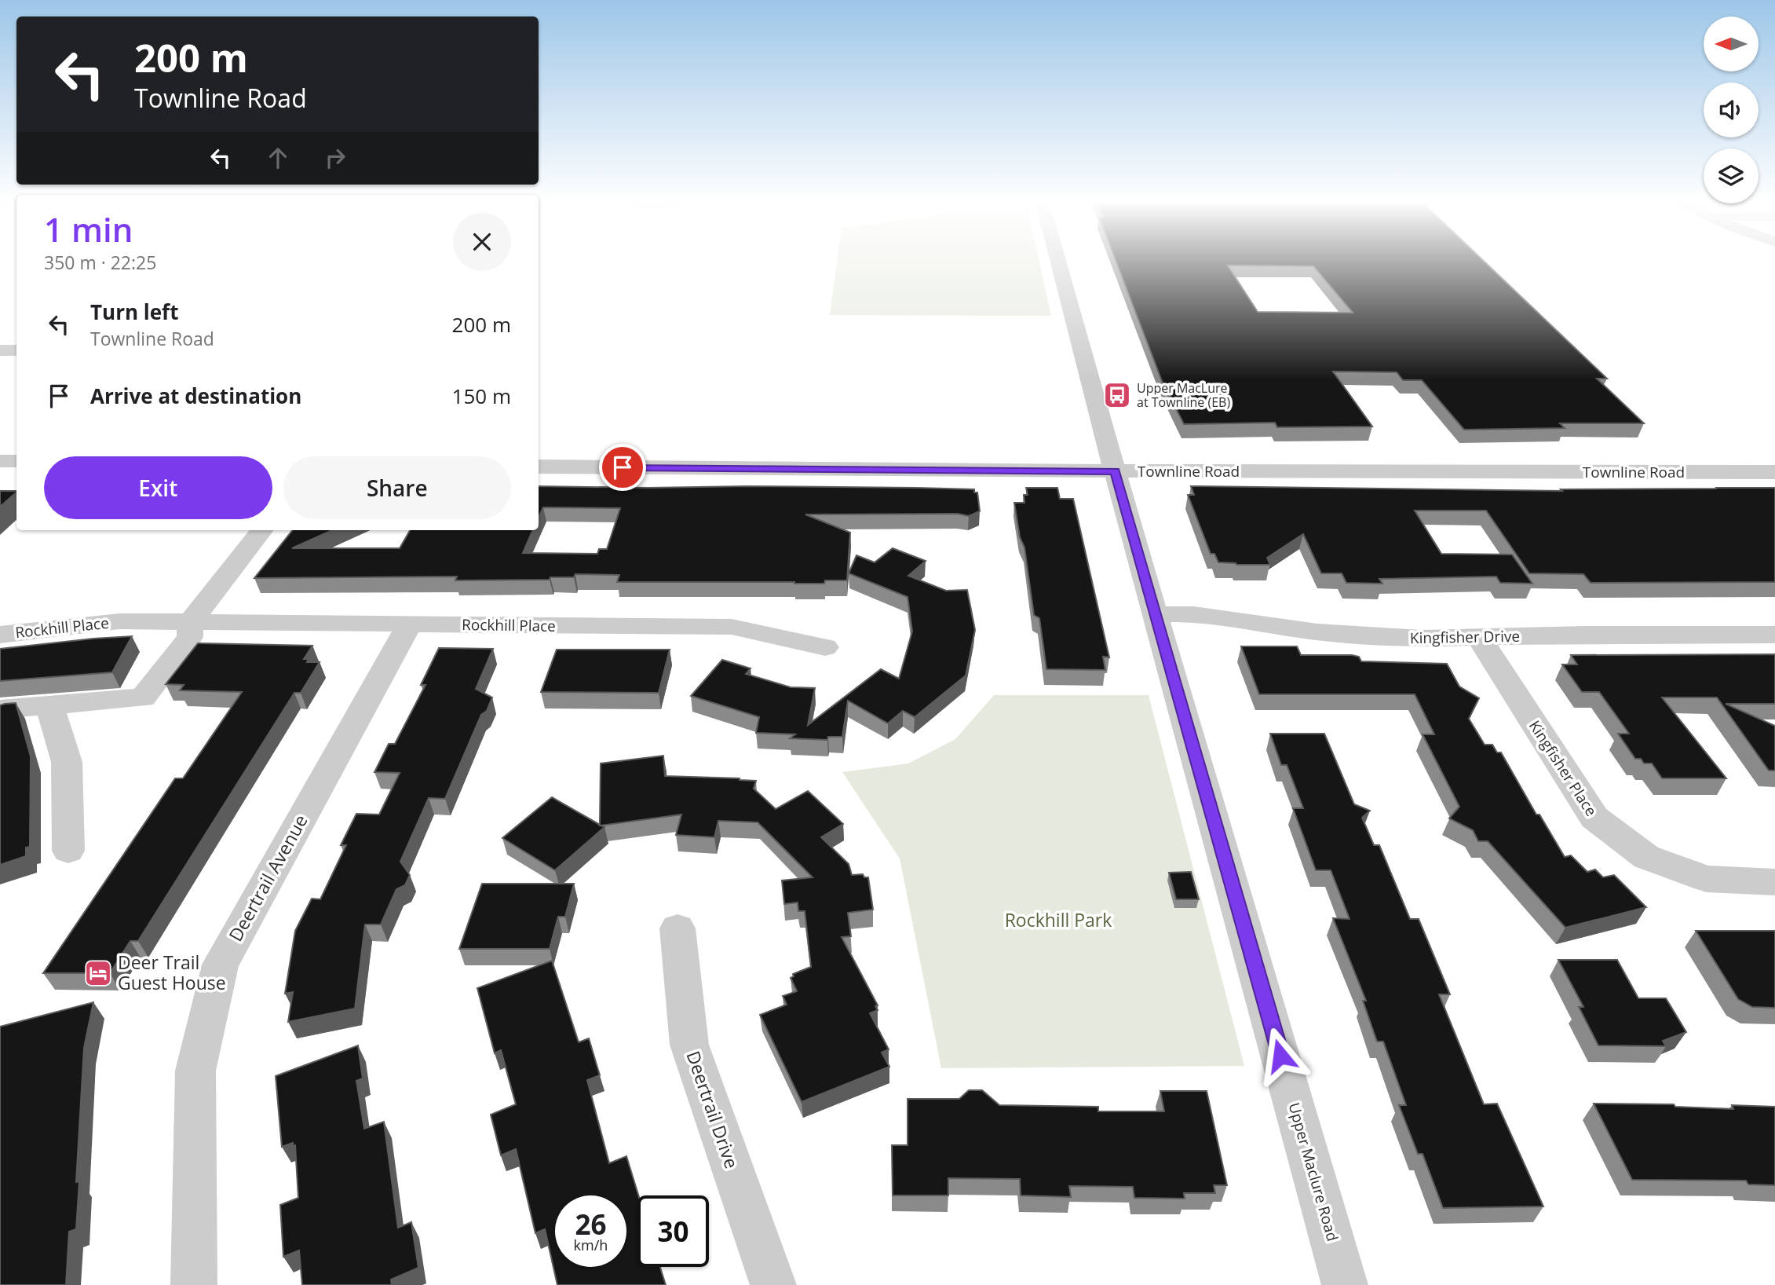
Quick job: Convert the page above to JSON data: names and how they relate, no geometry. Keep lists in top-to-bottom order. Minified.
{"streets":{"street":["Townline Road","Rockhill Place","Kingfisher Drive","Kingfisher Place","Deertrail Avenue","Deertrail Drive","Upper Maclure Road"]},"crossings":[["Townline Road","Upper Maclure Road"],["Rockhill Place","Deertrail Avenue"],["Kingfisher Drive","Kingfisher Place"],["Kingfisher Drive","Upper Maclure Road"]],"parks":["Rockhill Park"],"places":{"bus stop":["Upper MacLure at Townline (EB)"],"hotel":["Deer Trail Guest House"]},"north":"left","page":{"turn":["200 m","Townline Road"],"heading":["1 min","350 m · 22:25"],"list":[{"name":"Turn left","note":"Townline Road","value":"200 m"},{"name":"Arrive at destination","value":"150 m"}],"buttons":["Exit","Share"],"speed":"26 km/h","limit":"30"}}
